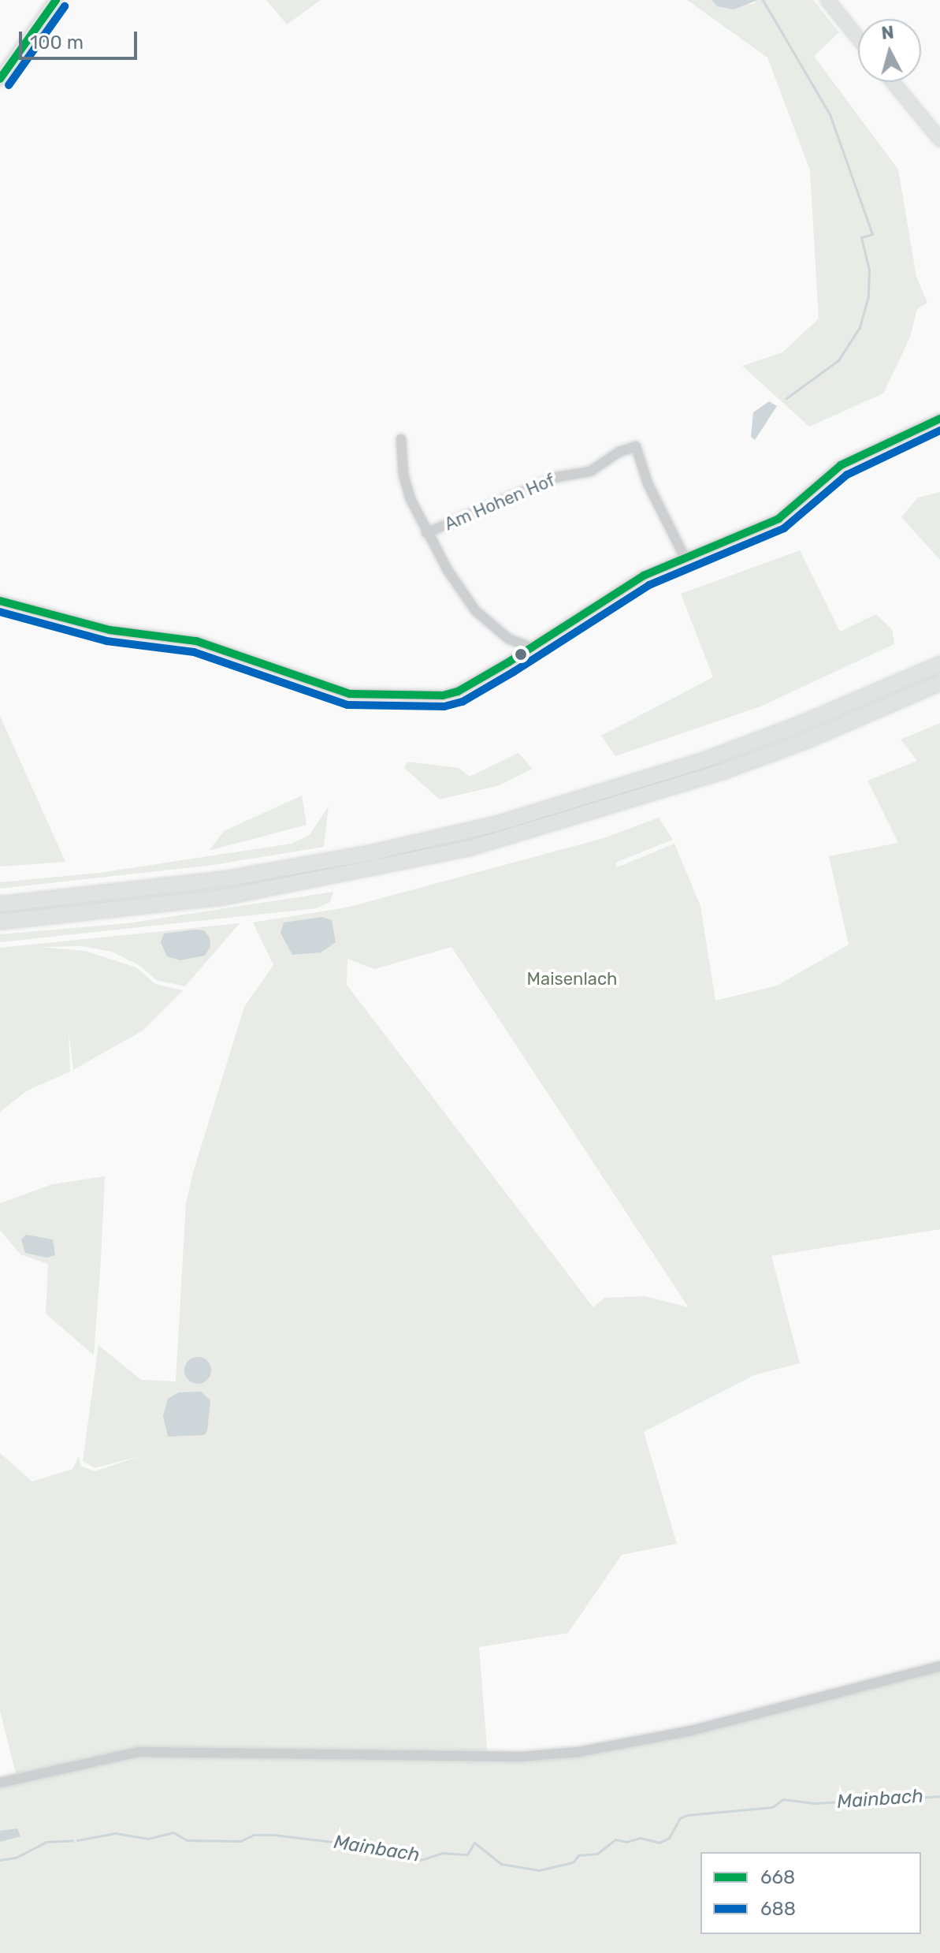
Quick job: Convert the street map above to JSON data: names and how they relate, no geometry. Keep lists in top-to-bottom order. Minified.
{"streets":{"street":["Am Hohen Hof"]},"water":["Mainbach"],"parks":["Maisenlach"],"lines":["transit line 668","transit line 688"],"legend":["668","688"],"scale_bar":"100 m","north":"top"}
